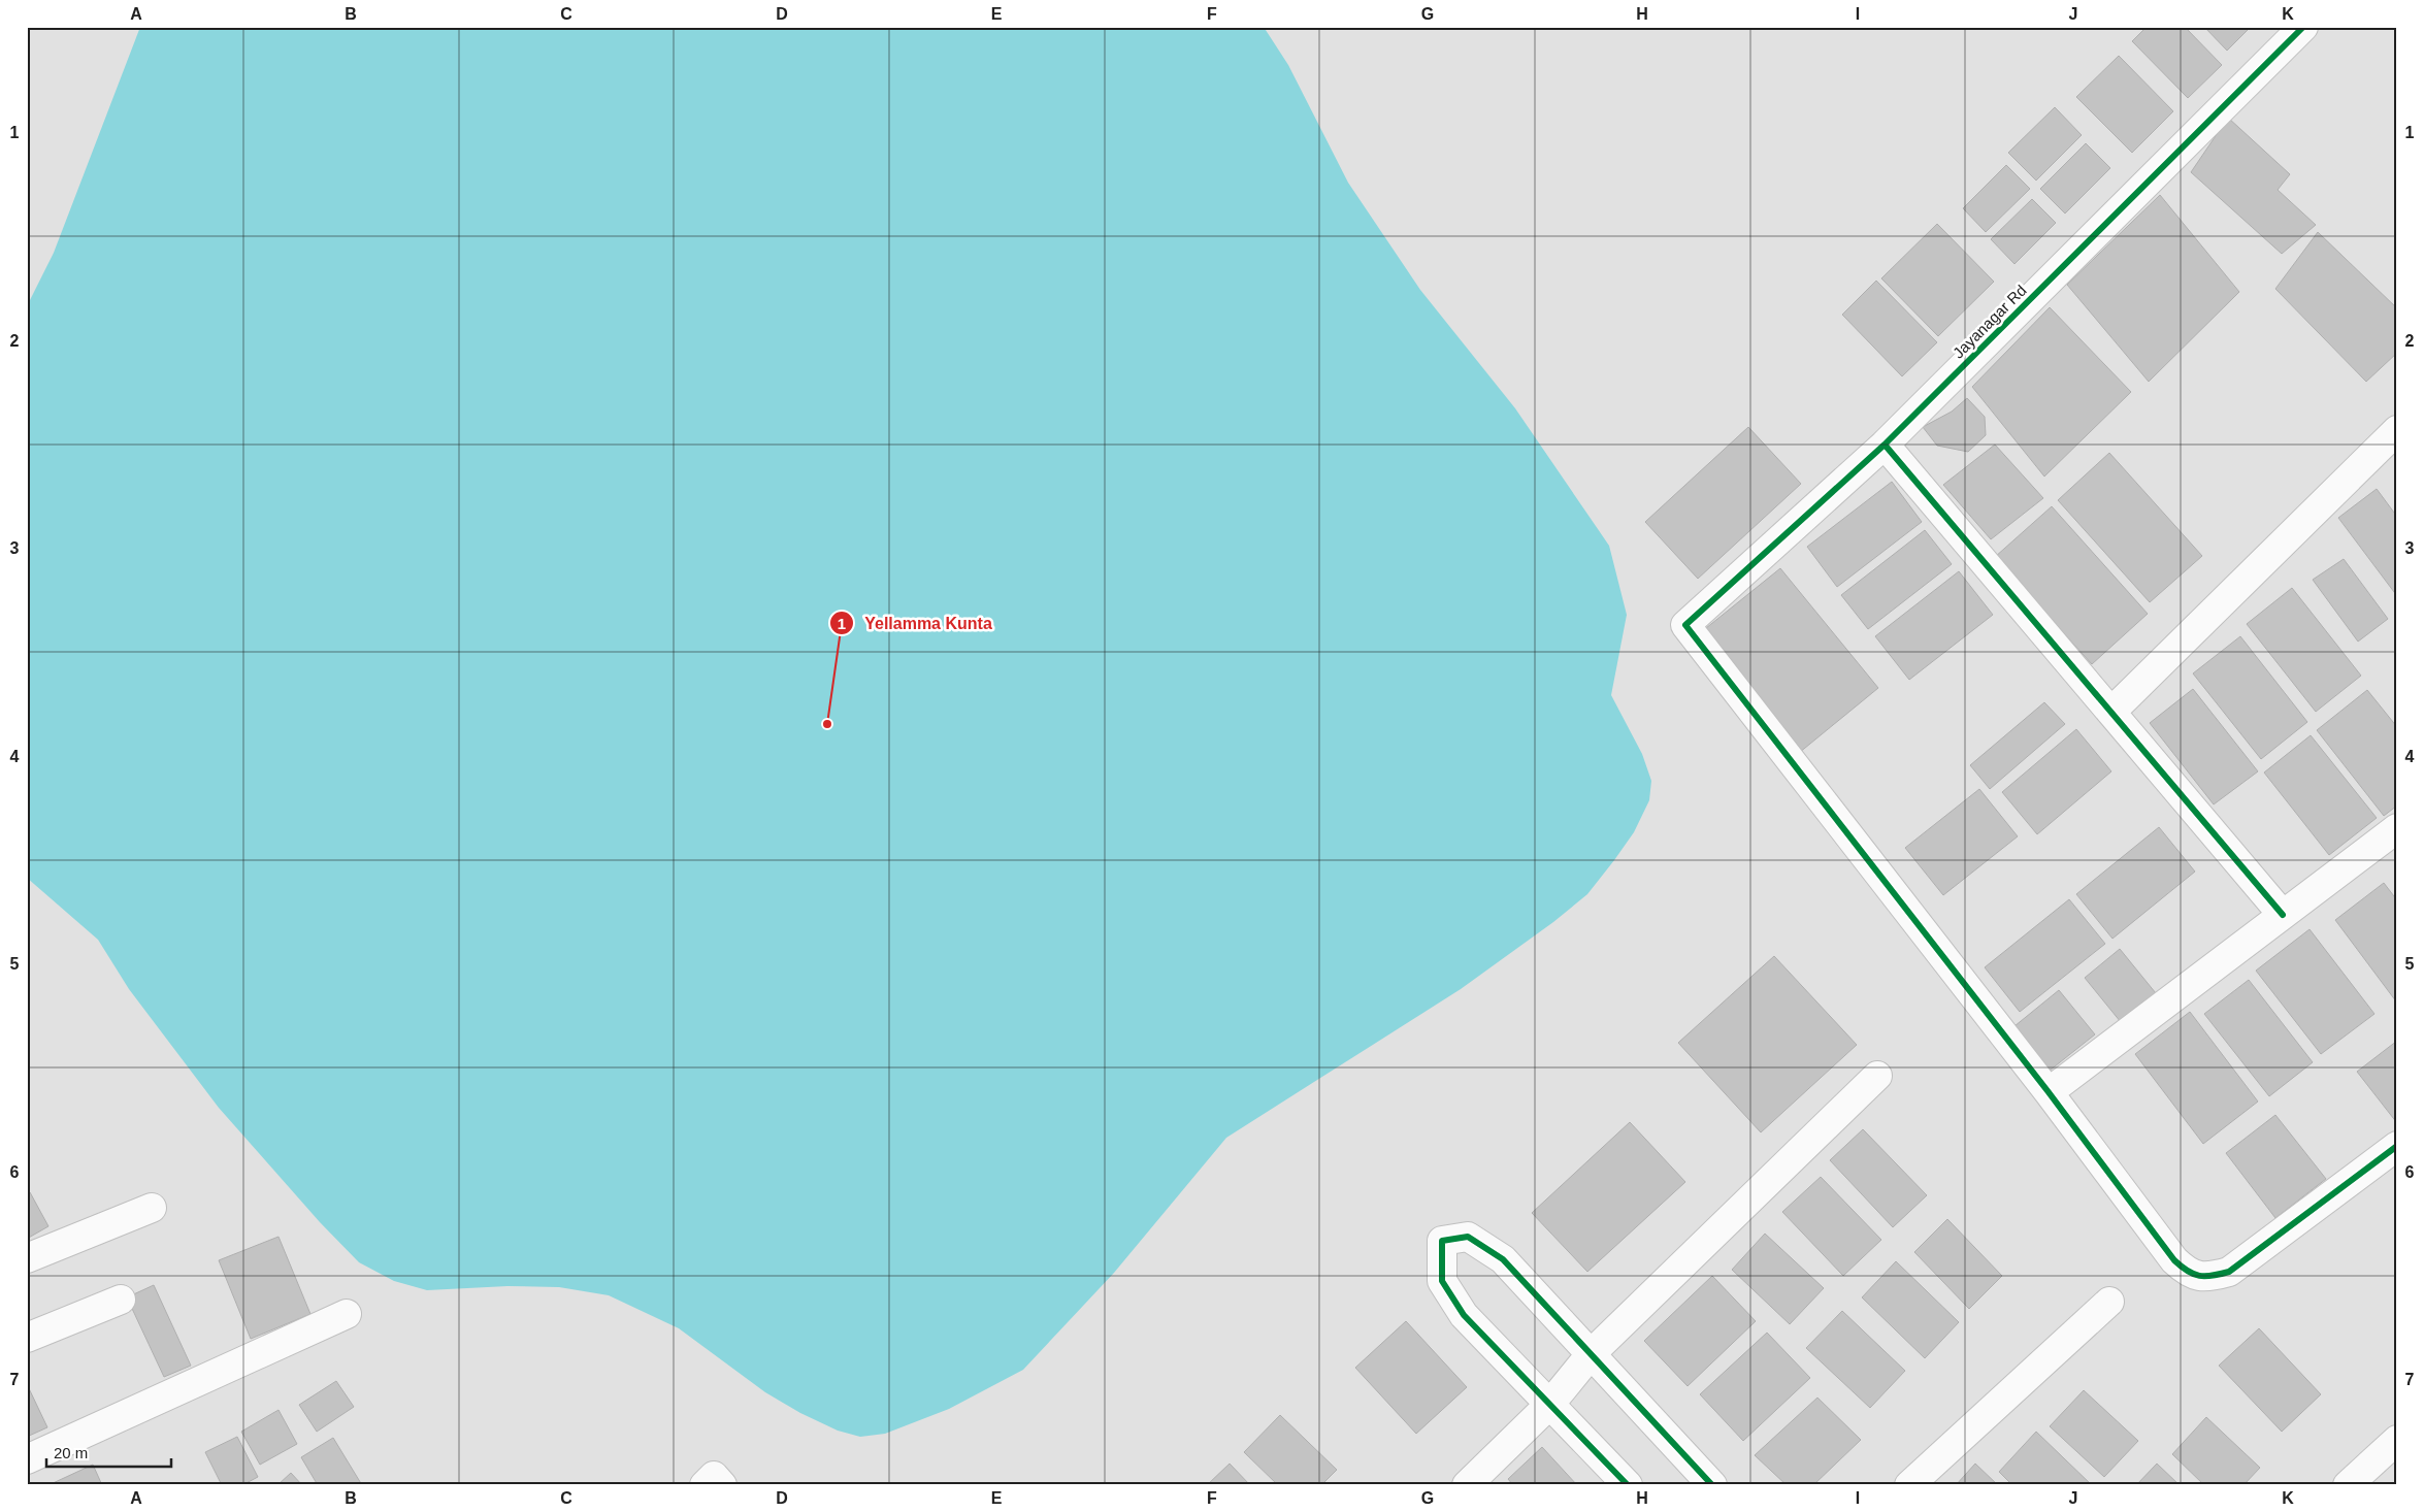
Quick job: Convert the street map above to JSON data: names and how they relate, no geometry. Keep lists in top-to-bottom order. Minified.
{"streets":{"street":["Jayanagar Rd"]},"places":["Yellamma Kunta"],"scale_bar":"20 m","grid":{"columns":["A","B","C","D","E","F","G","H","I","J","K"],"rows":["1","2","3","4","5","6","7"]}}
